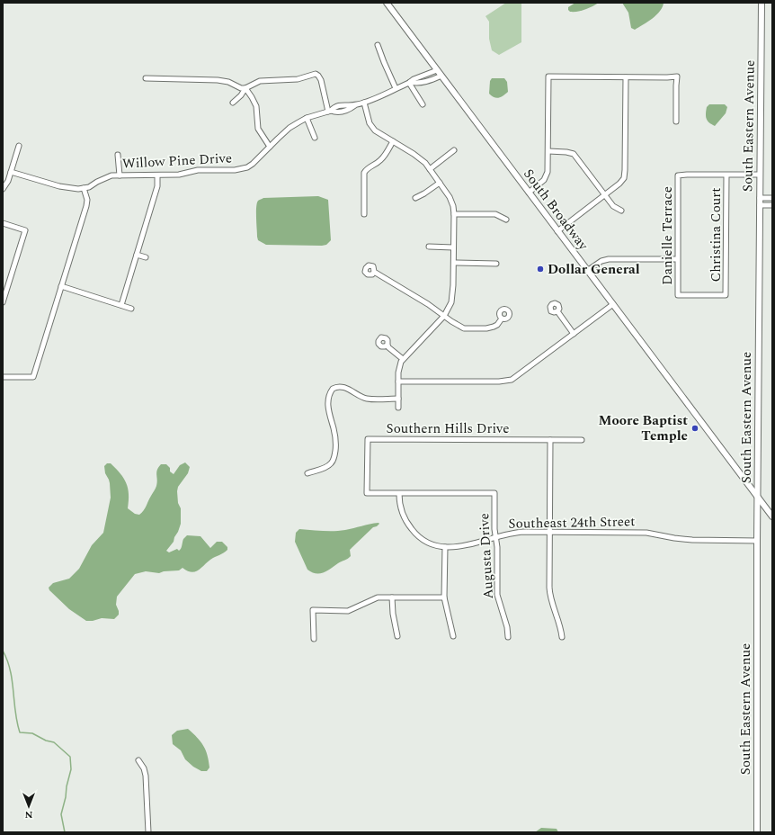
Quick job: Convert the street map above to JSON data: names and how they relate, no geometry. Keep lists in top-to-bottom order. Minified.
{"streets":{"street":["South Eastern Avenue","Willow Pine Drive","South Broadway","Christina Court","Danielle Terrace","Southern Hills Drive","Southeast 24th Street","Augusta Drive"]},"crossings":[["South Eastern Avenue","South Broadway"],["South Eastern Avenue","Southeast 24th Street"],["Willow Pine Drive","South Broadway"],["Christina Court","Danielle Terrace"],["Southern Hills Drive","Southeast 24th Street"],["Southern Hills Drive","Augusta Drive"],["Southeast 24th Street","Augusta Drive"]],"places":["Dollar General","Moore Baptist Temple"],"north":"bottom"}
